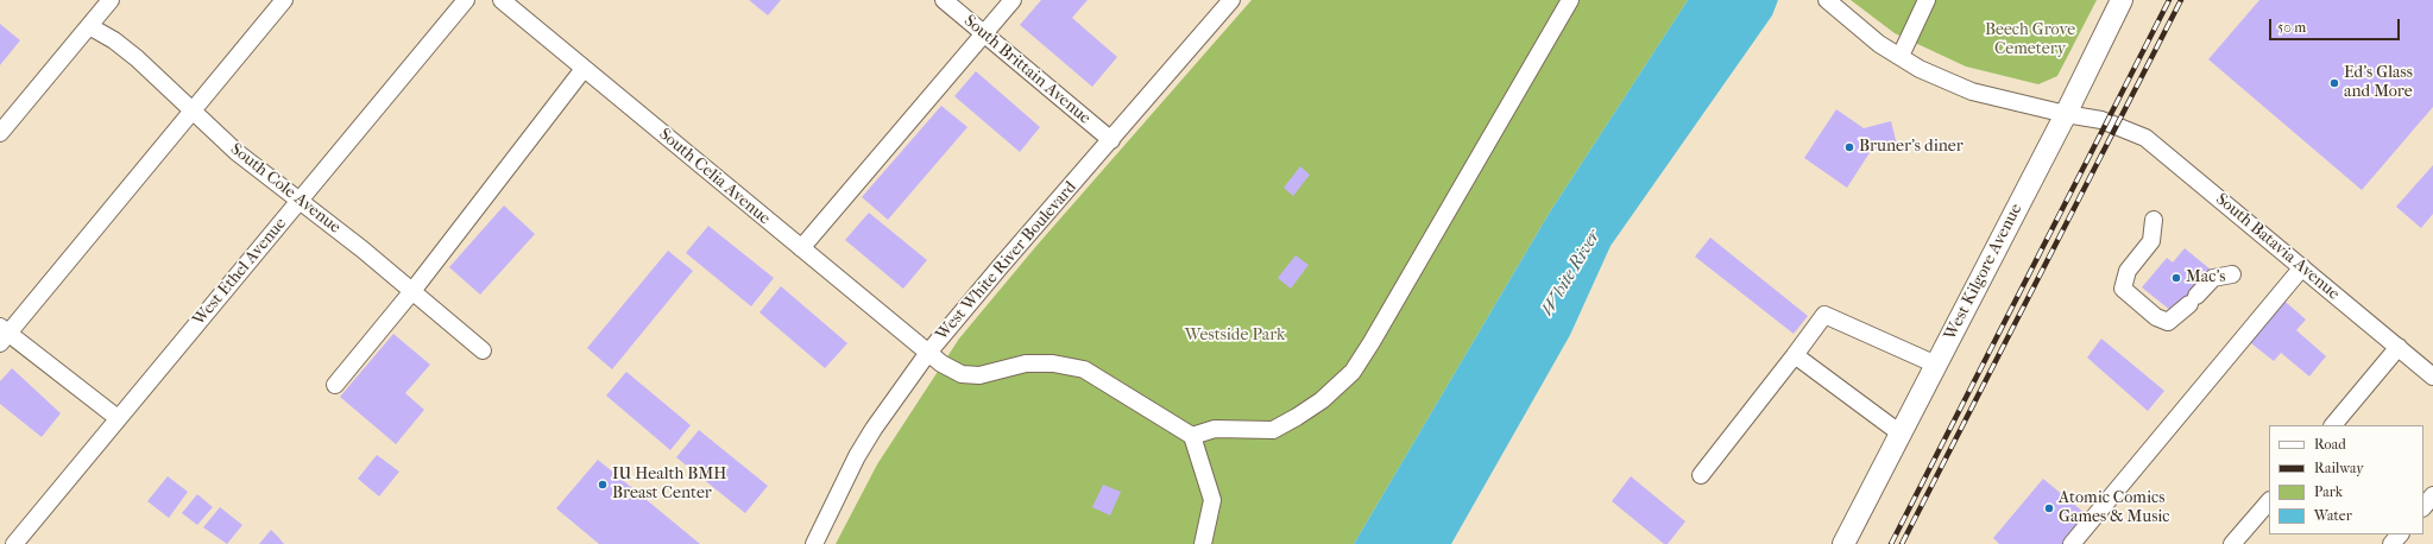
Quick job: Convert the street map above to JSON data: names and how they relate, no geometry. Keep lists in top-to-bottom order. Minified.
{"streets":{"main road":["West Kilgore Avenue"],"street":["South Brittain Avenue","South Celia Avenue","South Cole Avenue","South Batavia Avenue","West White River Boulevard","West Ethel Avenue"]},"crossings":[["South Brittain Avenue","West White River Boulevard"],["South Celia Avenue","West White River Boulevard"],["South Cole Avenue","West Ethel Avenue"],["South Batavia Avenue","West Kilgore Avenue"]],"water":["White River"],"parks":["Beech Grove Cemetery","Westside Park"],"places":["Ed's Glass and More","Bruner's diner","Mac's","IU Health BMH Breast Center","Atomic Comics Games & Music"],"legend":["Road","Railway","Park","Water"],"scale_bar":"50 m"}
